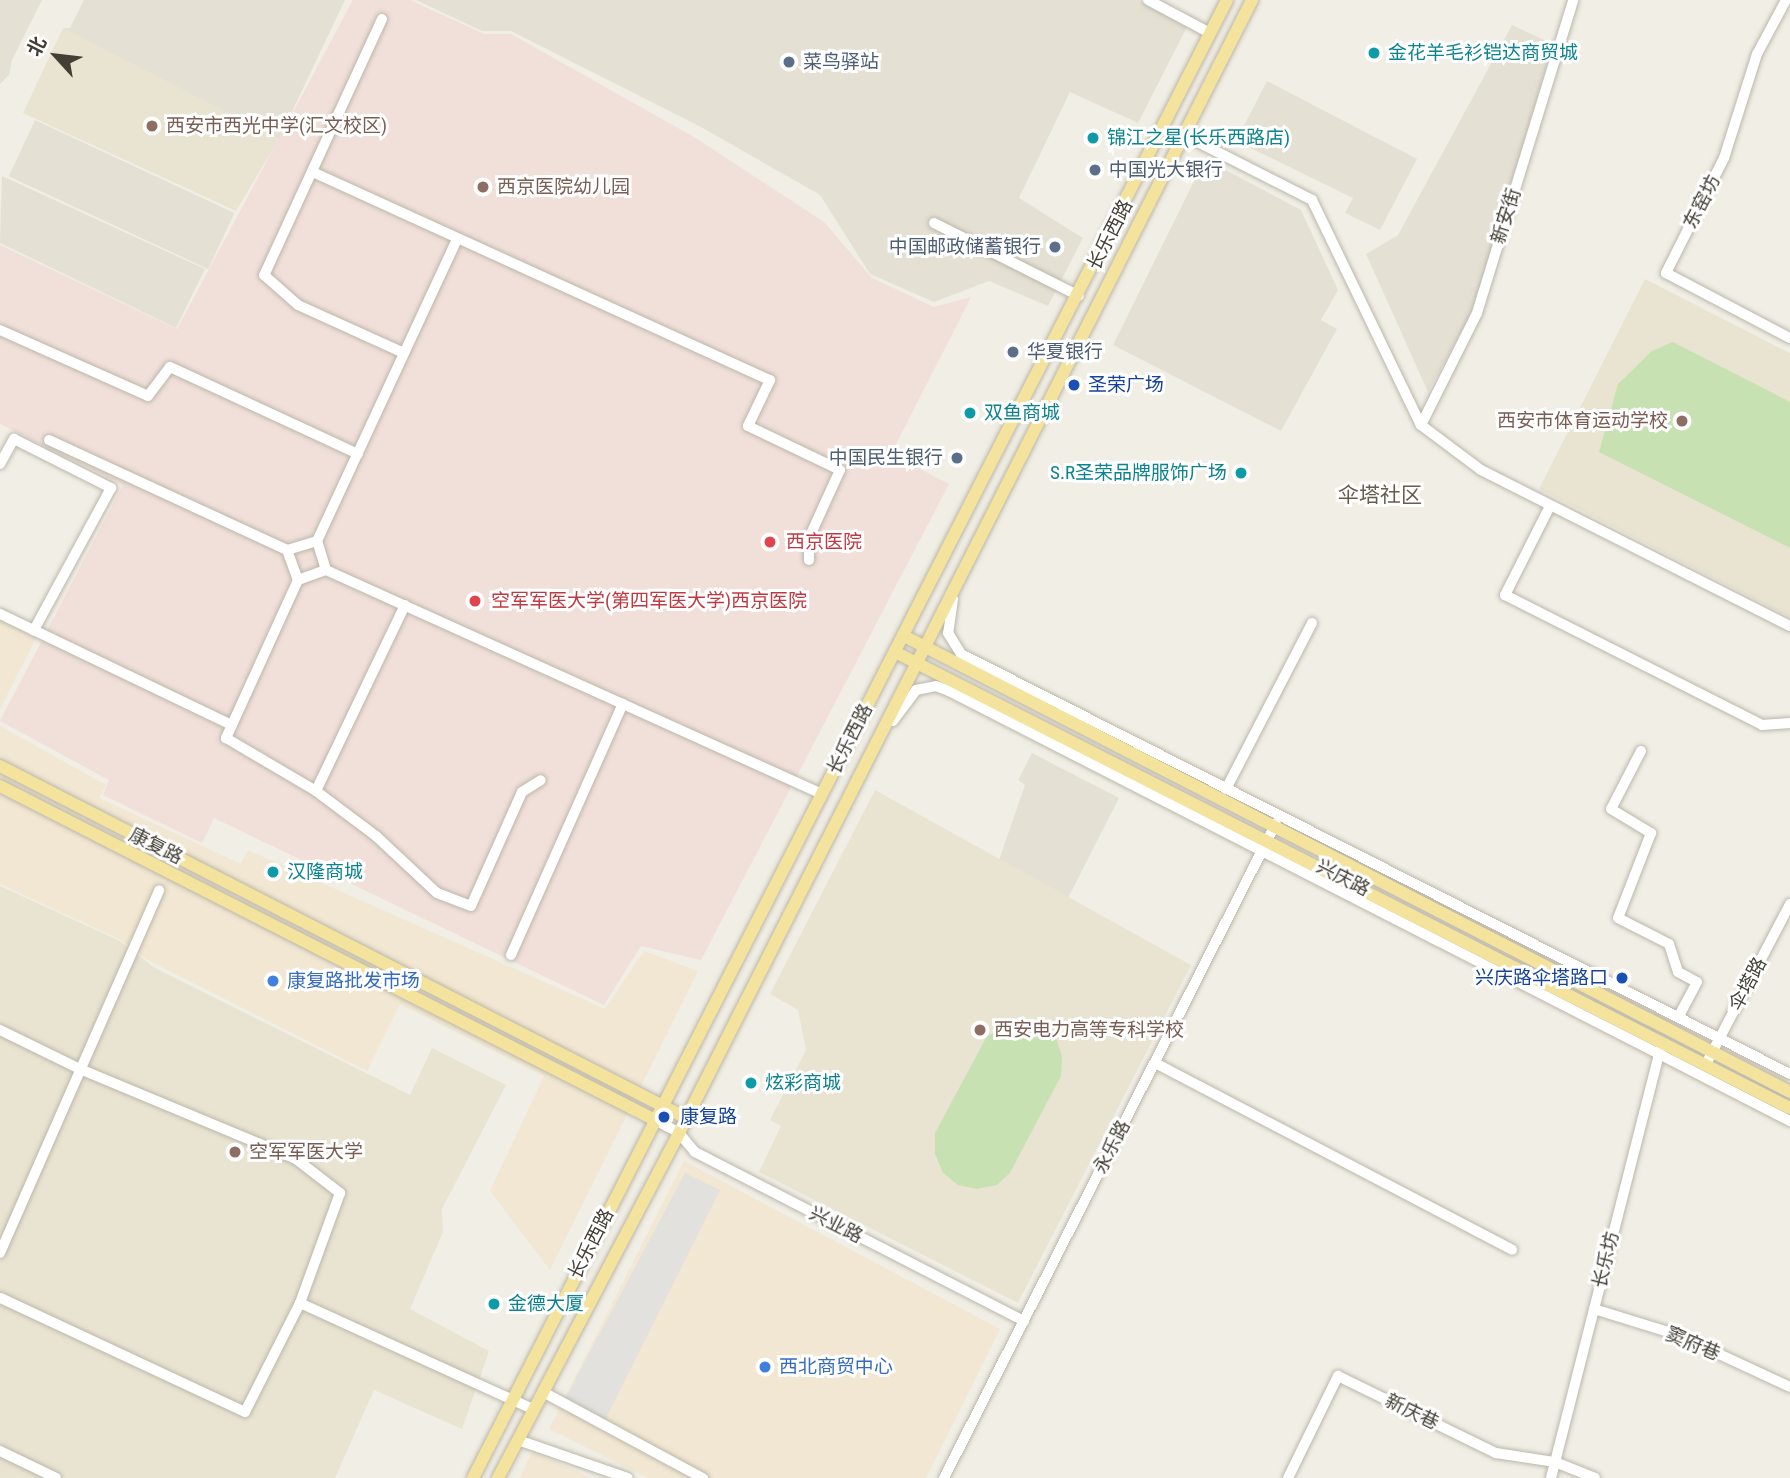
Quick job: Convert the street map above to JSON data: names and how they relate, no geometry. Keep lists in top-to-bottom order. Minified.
{"streets":{"main road":["长乐西路","康复路","兴庆路"],"street":["东窑坊","新安街","伞塔路","永乐路","兴业路","长乐坊","窦府巷","新庆巷"]},"crossings":[["长乐西路","康复路"],["长乐西路","兴庆路"],["长乐西路","兴业路"],["康复路","兴业路"],["兴庆路","伞塔路"],["兴庆路","永乐路"],["兴庆路","长乐坊"],["永乐路","兴业路"],["长乐坊","窦府巷"],["长乐坊","新庆巷"]],"districts":["伞塔社区"],"places":["金花羊毛衫铠达商贸城","菜鸟驿站","西安市西光中学(汇文校区)","锦江之星(长乐西路店)","中国光大银行","西京医院幼儿园","中国邮政储蓄银行","华夏银行","圣荣广场","双鱼商城","西安市体育运动学校","中国民生银行","S.R圣荣品牌服饰广场","西京医院","空军军医大学(第四军医大学)西京医院","汉隆商城","兴庆路伞塔路口","康复路批发市场","西安电力高等专科学校","炫彩商城","康复路","空军军医大学","金德大厦","西北商贸中心"],"north":"top left"}
